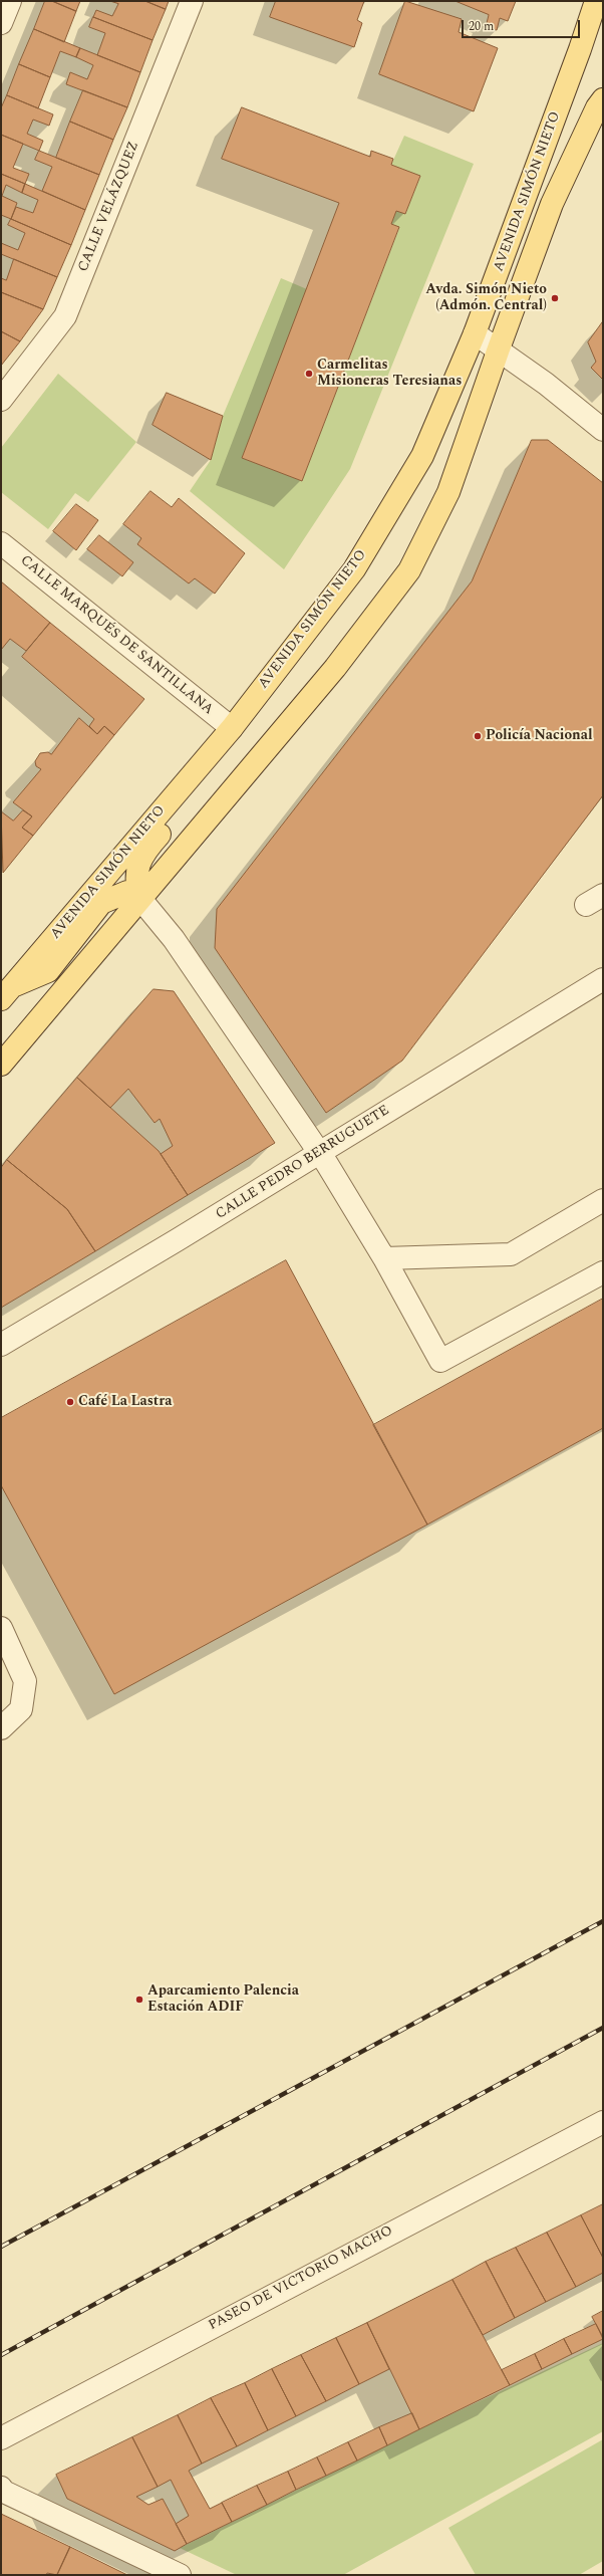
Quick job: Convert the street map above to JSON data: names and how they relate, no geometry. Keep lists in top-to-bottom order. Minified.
{"streets":{"main road":["AVENIDA SIMÓN NIETO"],"street":["CALLE VELÁZQUEZ","CALLE MARQUÉS DE SANTILLANA","CALLE PEDRO BERRUGUETE","PASEO DE VICTORIO MACHO"]},"crossings":[["AVENIDA SIMÓN NIETO","CALLE MARQUÉS DE SANTILLANA"]],"places":["Avda. Simón Nieto (Admón. Central)","Carmelitas Misioneras Teresianas","Policía Nacional","Café La Lastra","Aparcamiento Palencia Estación ADIF"],"scale_bar":"20 m"}
